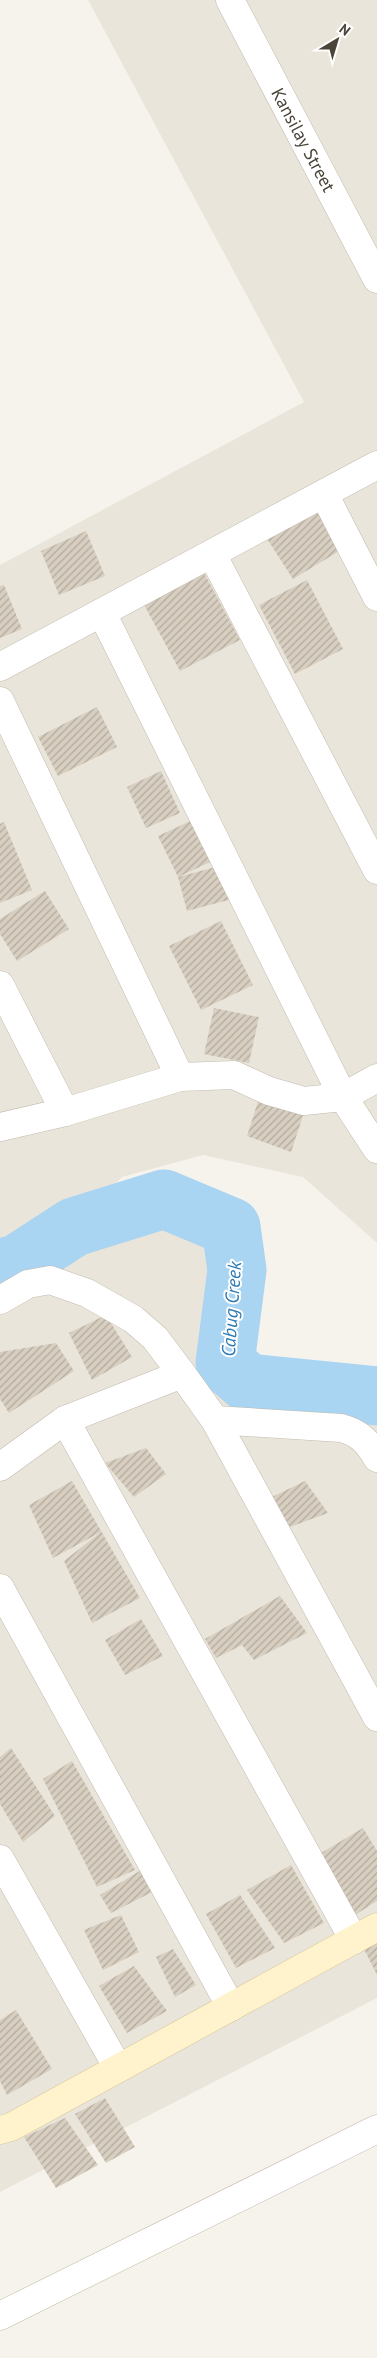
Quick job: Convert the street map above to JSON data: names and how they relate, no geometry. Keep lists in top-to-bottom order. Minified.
{"streets":{"street":["Kansilay Street"]},"water":["Cabug Creek"],"north":"top right"}
